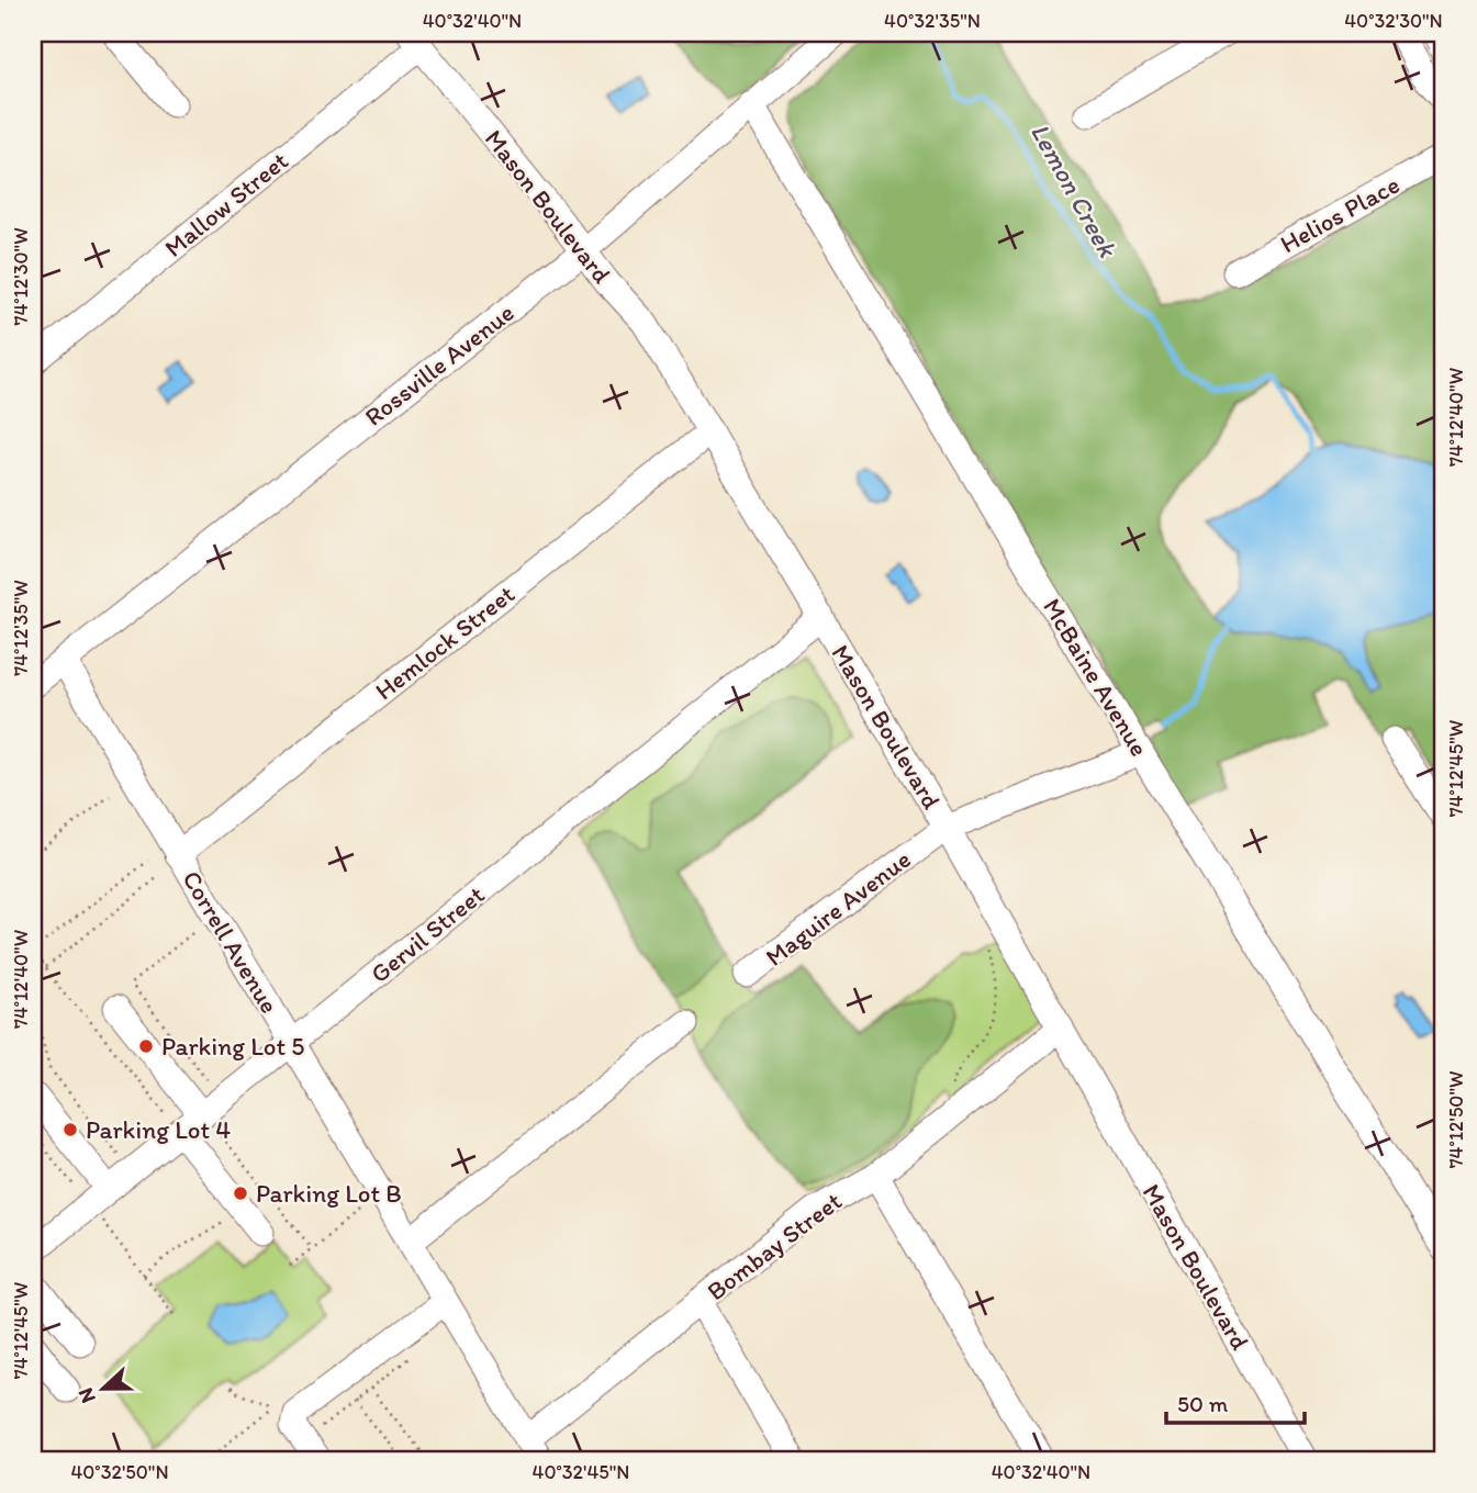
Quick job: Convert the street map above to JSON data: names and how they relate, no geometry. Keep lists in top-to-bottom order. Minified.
{"streets":{"street":["Mallow Street","Mason Boulevard","Helios Place","Rossville Avenue","Hemlock Street","McBaine Avenue","Maguire Avenue","Gervil Street","Correll Avenue","Bombay Street"]},"crossings":[["Mallow Street","Mason Boulevard"],["Mason Boulevard","Rossville Avenue"],["Mason Boulevard","Hemlock Street"],["Mason Boulevard","Maguire Avenue"],["Mason Boulevard","Gervil Street"],["Mason Boulevard","Bombay Street"],["Rossville Avenue","McBaine Avenue"],["Rossville Avenue","Correll Avenue"],["Hemlock Street","Correll Avenue"],["McBaine Avenue","Maguire Avenue"],["Gervil Street","Correll Avenue"],["Correll Avenue","Bombay Street"]],"water":["Lemon Creek"],"places":["Parking Lot 5","Parking Lot 4","Parking Lot B"],"scale_bar":"50 m","north":"left","coordinates":["40°32'40\"N","40°32'35\"N","40°32'30\"N","74°12'30\"W","74°12'40\"W","74°12'35\"W","74°12'45\"W","74°12'50\"W","40°32'50\"N","40°32'45\"N"]}
